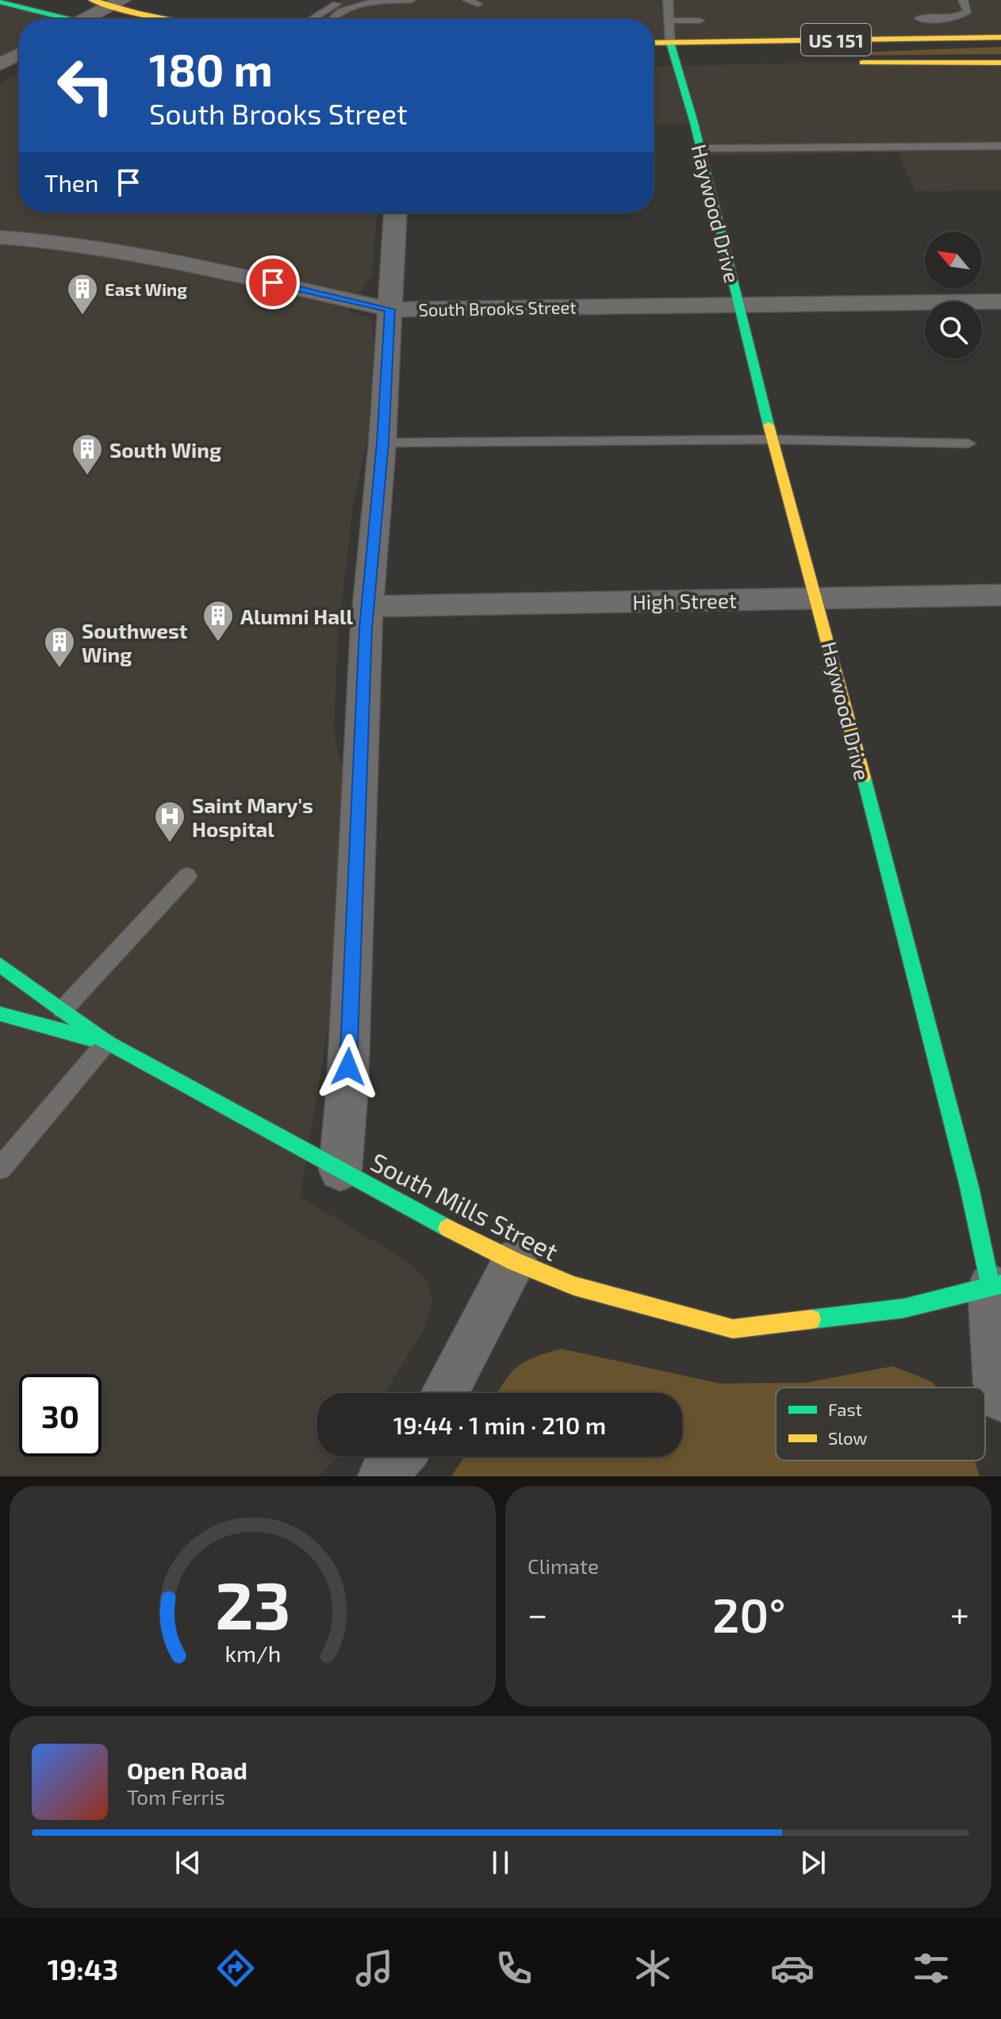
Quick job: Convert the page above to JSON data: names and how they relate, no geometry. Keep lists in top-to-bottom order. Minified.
{"streets":{"street":["US 151","Haywood Drive","South Brooks Street","High Street","South Mills Street"]},"crossings":[["US 151","Haywood Drive"],["Haywood Drive","South Brooks Street"],["Haywood Drive","High Street"],["Haywood Drive","South Mills Street"]],"places":{"building":["East Wing","South Wing","Alumni Hall","Southwest Wing"],"hospital":["Saint Mary's Hospital"]},"legend":["Fast","Slow"],"north":"top left","page":{"turn":["180 m","South Brooks Street"],"then":"Then","limit":"30","trip":"19:44 · 1 min · 210 m","tile":"Climate","heat":["−","20°","+"],"song":["Open Road","Tom Ferris"],"tabs":"19:43","gauge":["23","km/h"]}}
